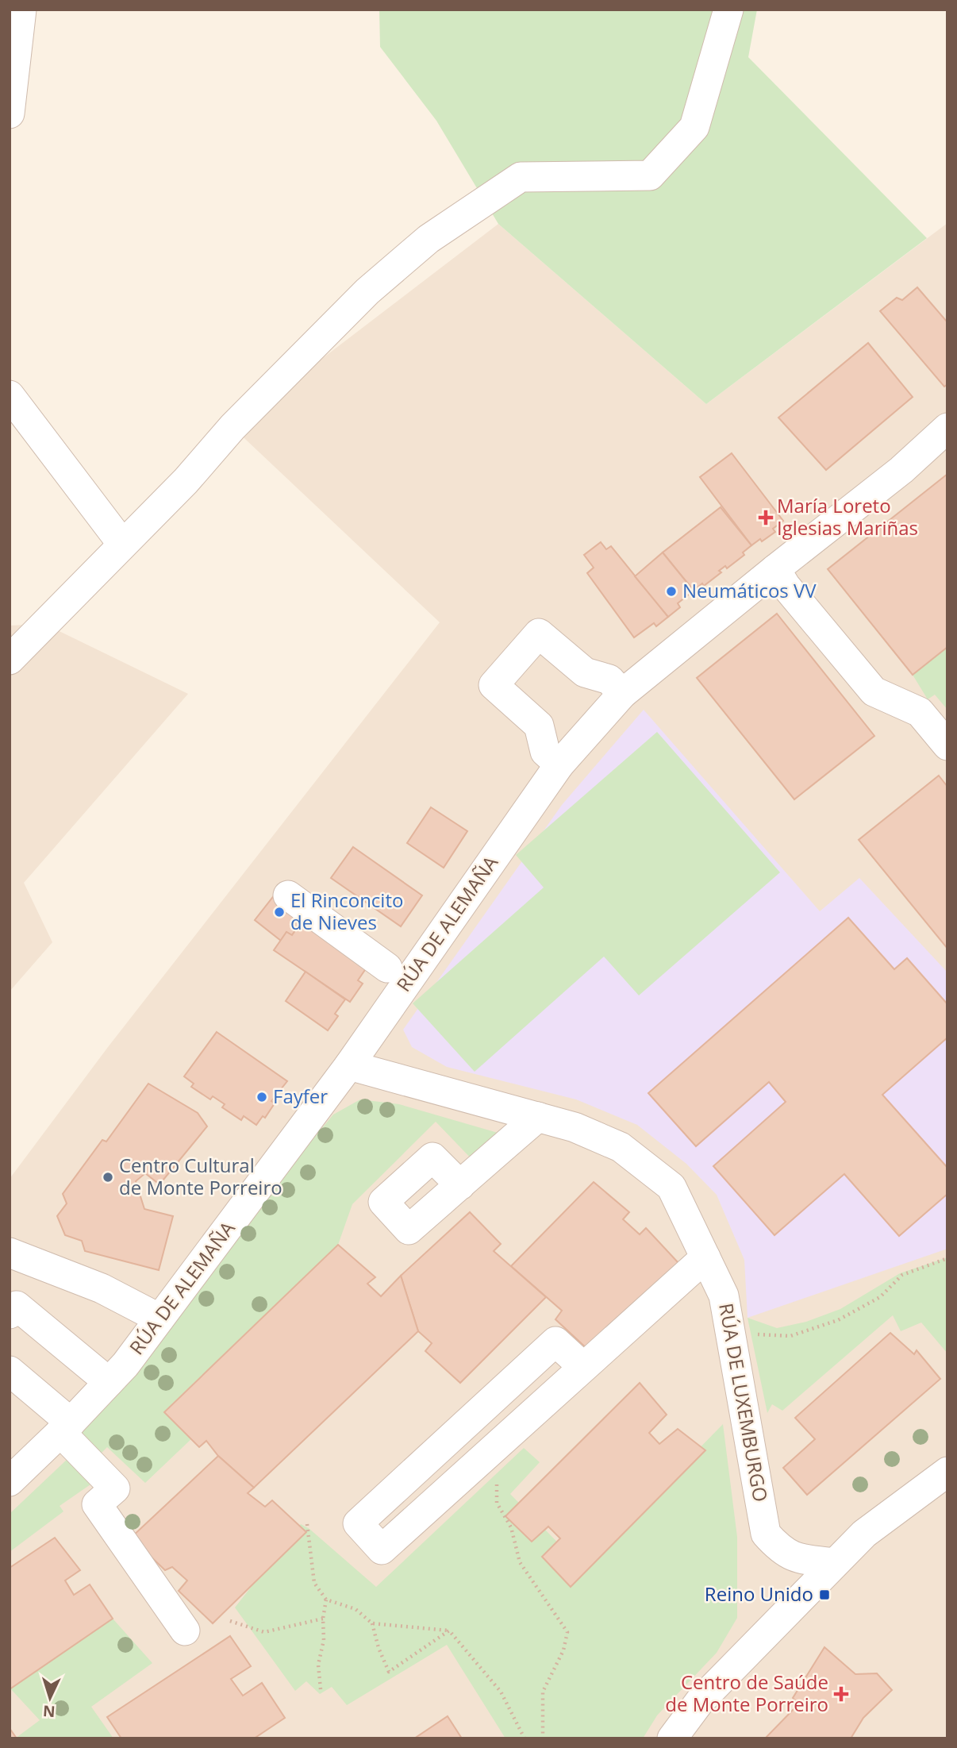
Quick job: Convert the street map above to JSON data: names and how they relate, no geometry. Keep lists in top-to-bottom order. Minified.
{"streets":{"street":["RÚA DE ALEMAÑA","RÚA DE LUXEMBURGO"]},"crossings":[["RÚA DE ALEMAÑA","RÚA DE LUXEMBURGO"]],"places":{"health":["María Loreto Iglesias Mariñas","Centro de Saúde de Monte Porreiro"],"other":["Neumáticos VV","El Rinconcito de Nieves","Fayfer","Centro Cultural de Monte Porreiro"],"transit":["Reino Unido"]},"north":"bottom"}
